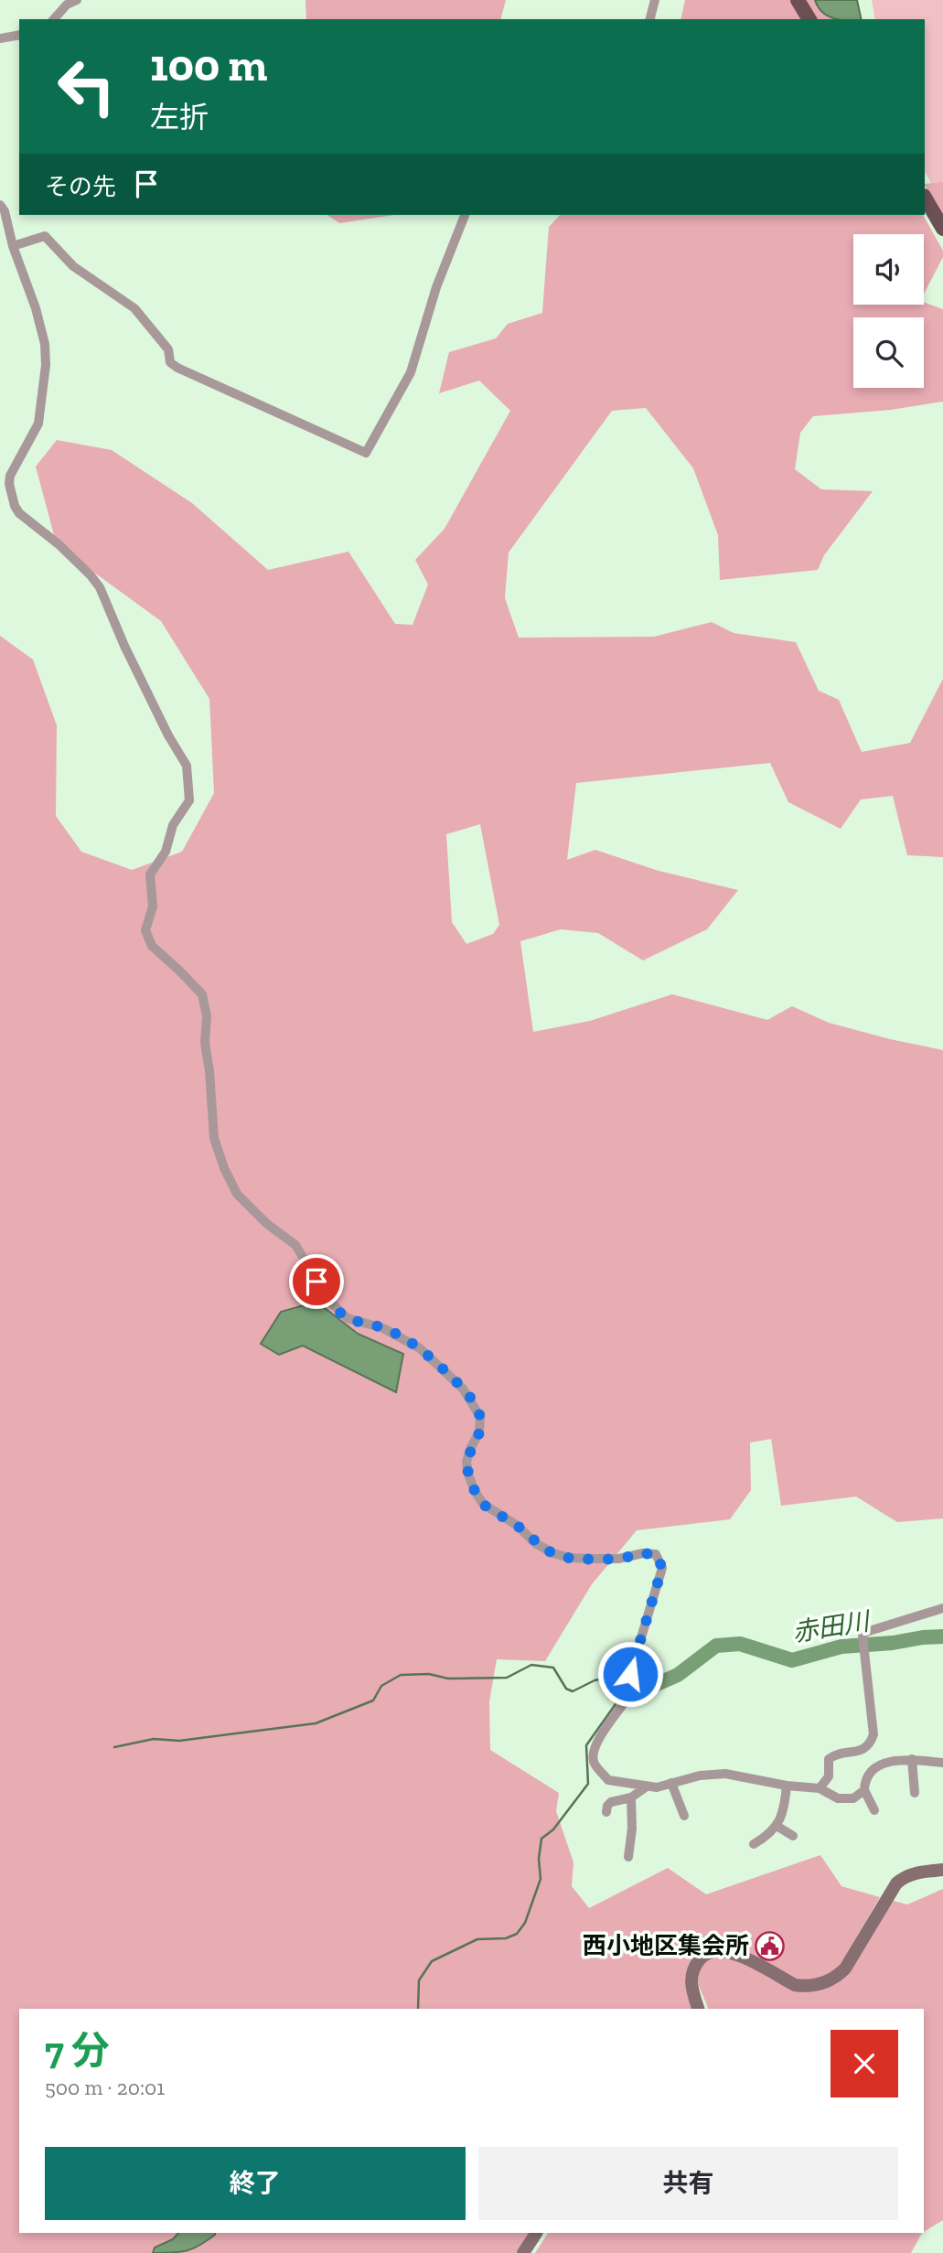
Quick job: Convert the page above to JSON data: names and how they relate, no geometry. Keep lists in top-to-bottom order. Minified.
{"water":["赤田川"],"places":{"public building":["西小地区集会所"]},"page":{"turn":["100 m","左折"],"then":"その先","heading":["7 分","500 m · 20:01"],"buttons":["終了","共有"]}}
